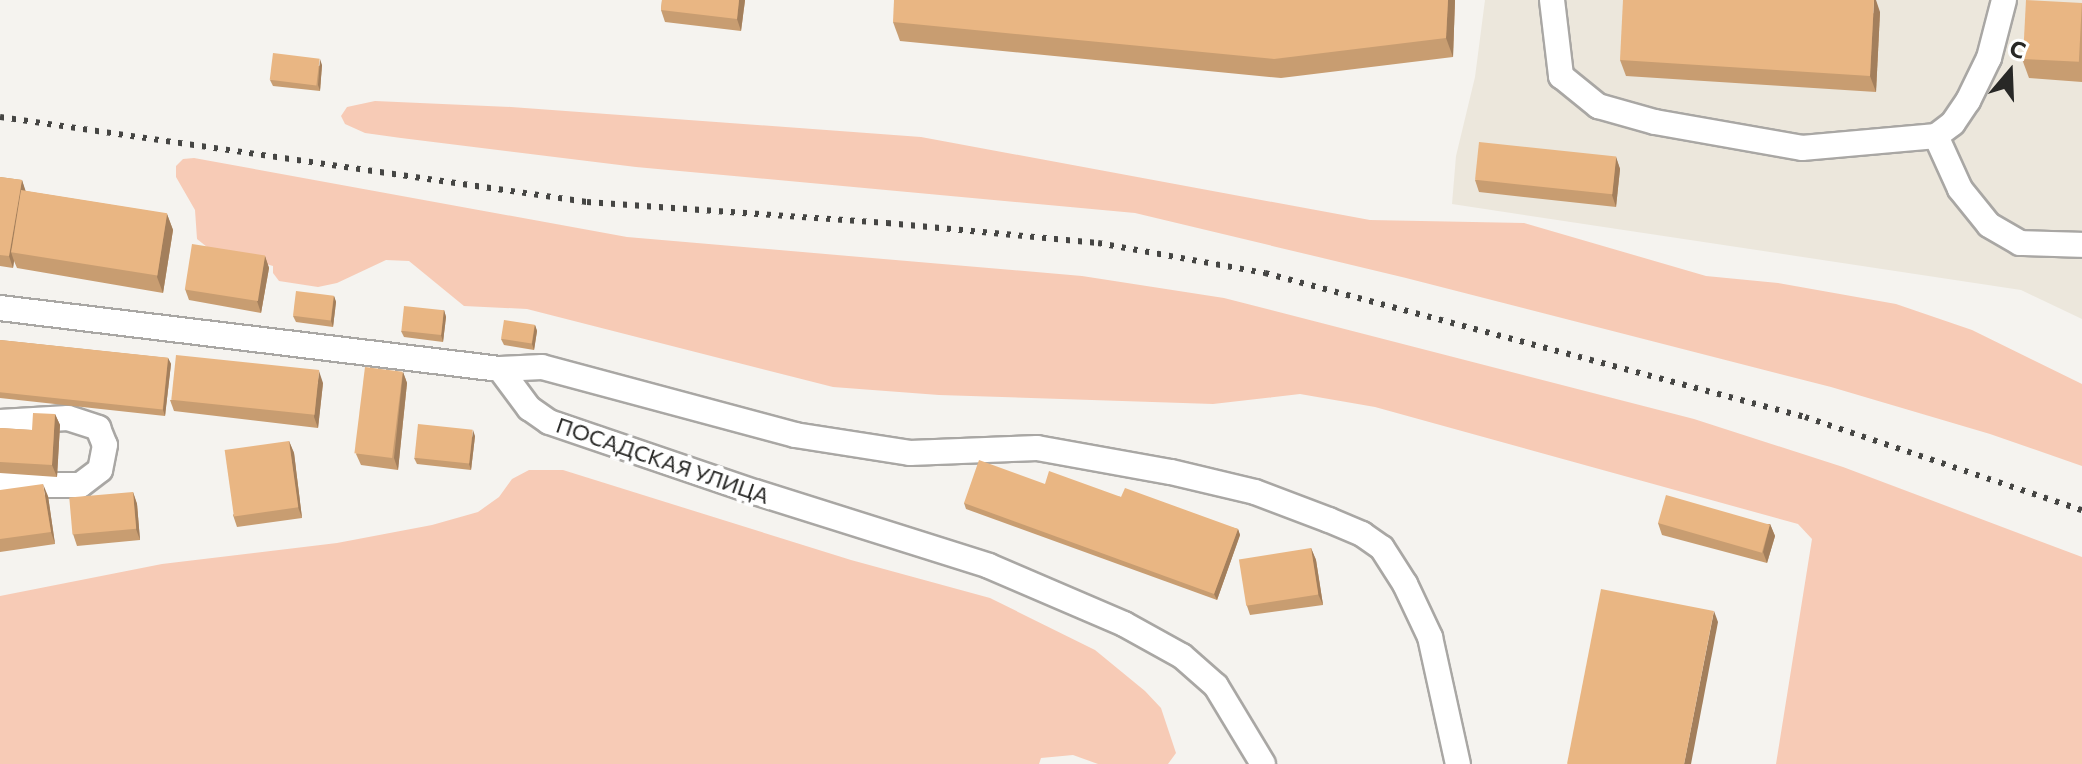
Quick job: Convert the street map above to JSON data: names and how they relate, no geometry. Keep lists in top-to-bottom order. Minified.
{"streets":{"lane":["ПОСАДСКАЯ УЛИЦА"]},"north":"top"}
